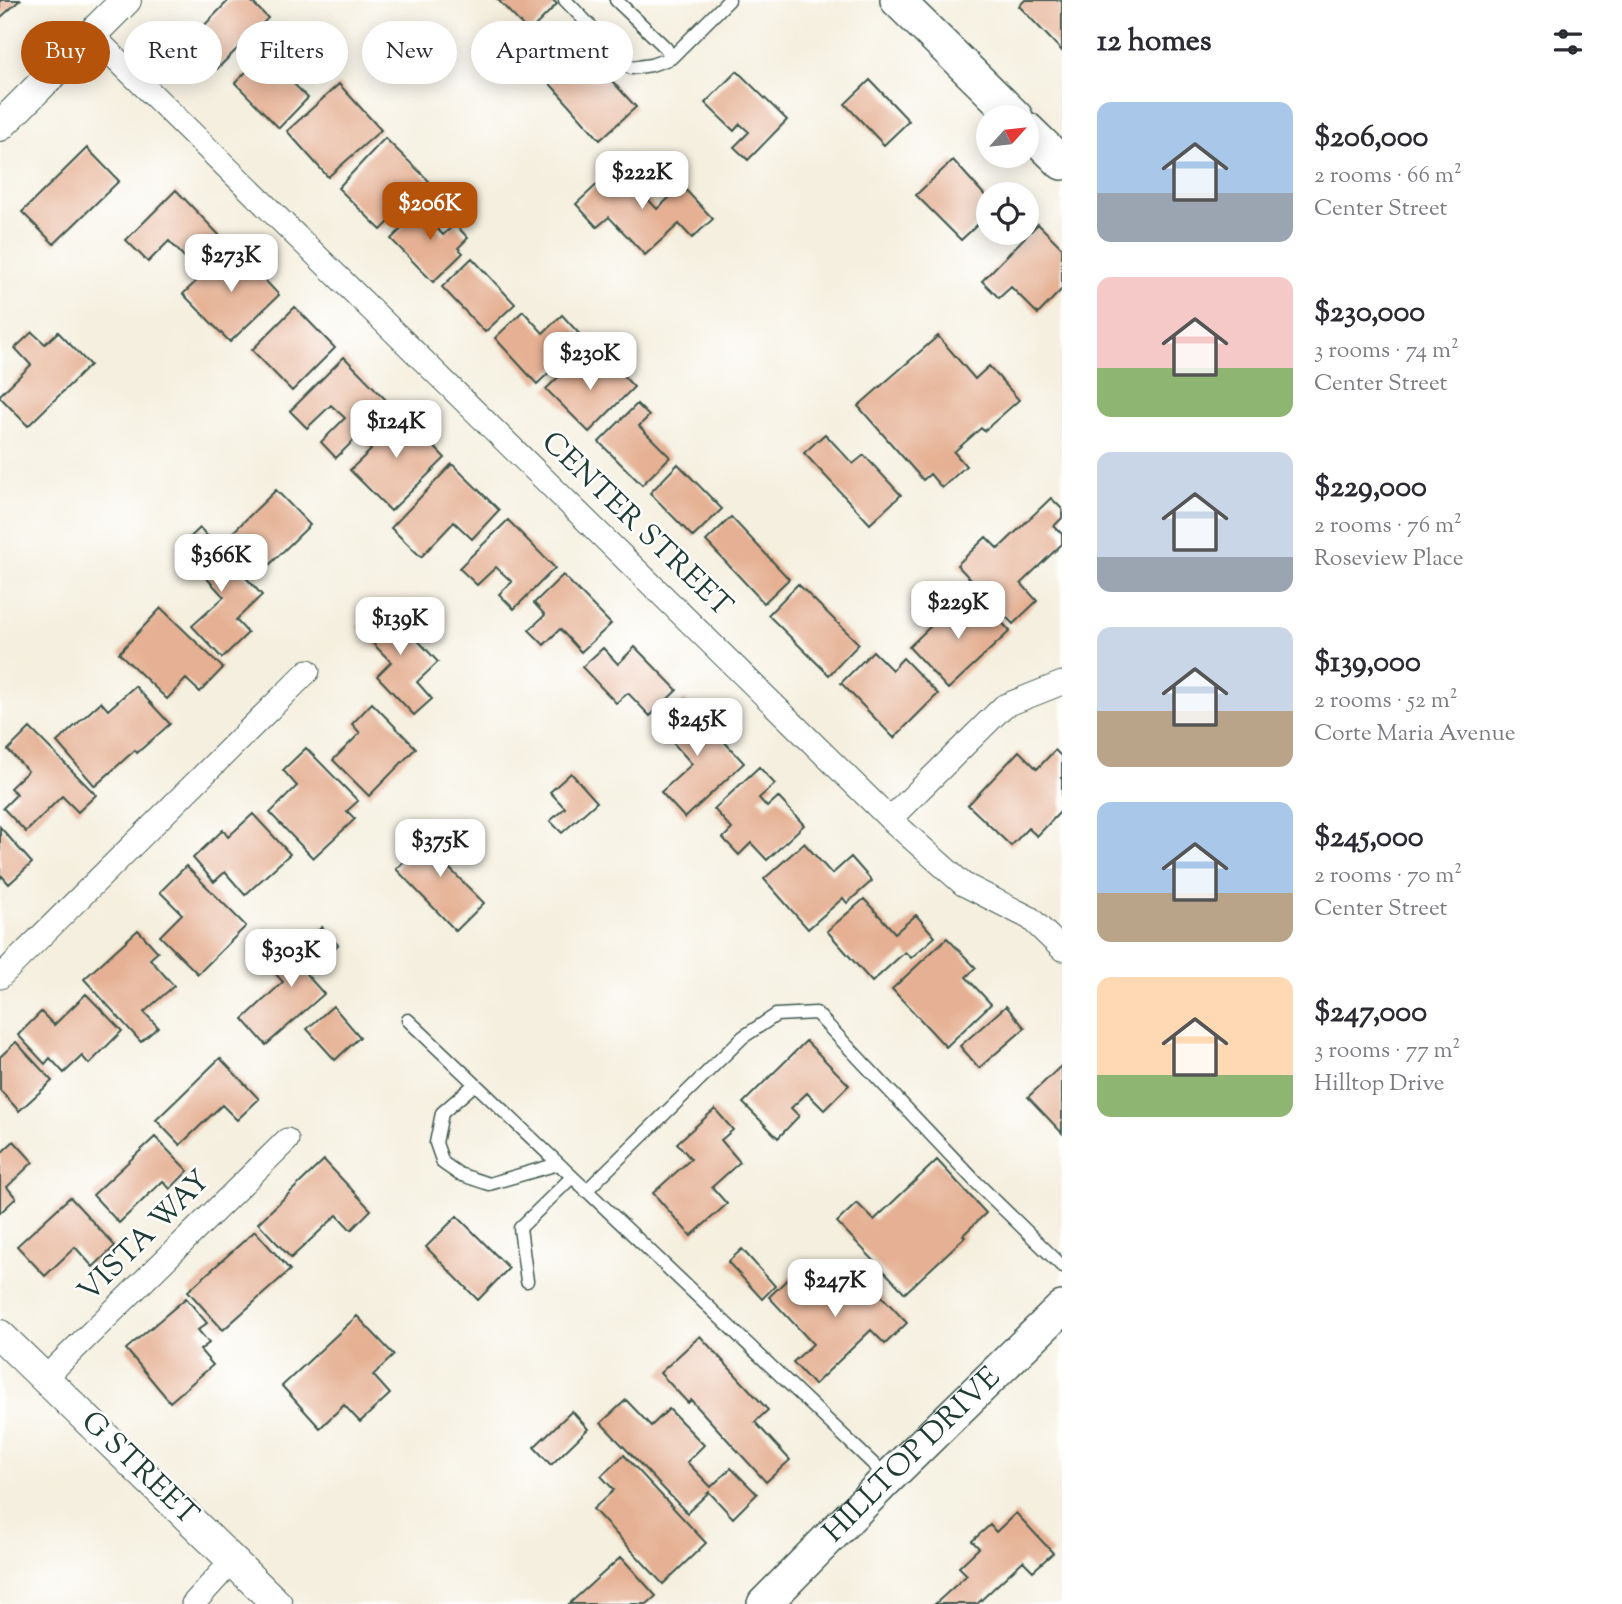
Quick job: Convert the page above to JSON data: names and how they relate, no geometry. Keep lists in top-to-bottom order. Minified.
{"streets":{"main road":["HILLTOP DRIVE"],"street":["CENTER STREET","VISTA WAY","G STREET"]},"crossings":[["VISTA WAY","G STREET"]],"north":"top right","page":{"heading":"12 homes","chip":["Buy","Rent","Filters","New","Apartment"],"list":[{"name":"$206,000","note":"2 rooms · 66 m² · Center Street"},{"name":"$230,000","note":"3 rooms · 74 m² · Center Street"},{"name":"$229,000","note":"2 rooms · 76 m² · Roseview Place"},{"name":"$139,000","note":"2 rooms · 52 m² · Corte Maria Avenue"},{"name":"$245,000","note":"2 rooms · 70 m² · Center Street"},{"name":"$247,000","note":"3 rooms · 77 m² · Hilltop Drive"}],"price":["$222K","$206K","$273K","$230K","$124K","$366K","$229K","$139K","$245K","$375K","$303K","$247K"]}}
